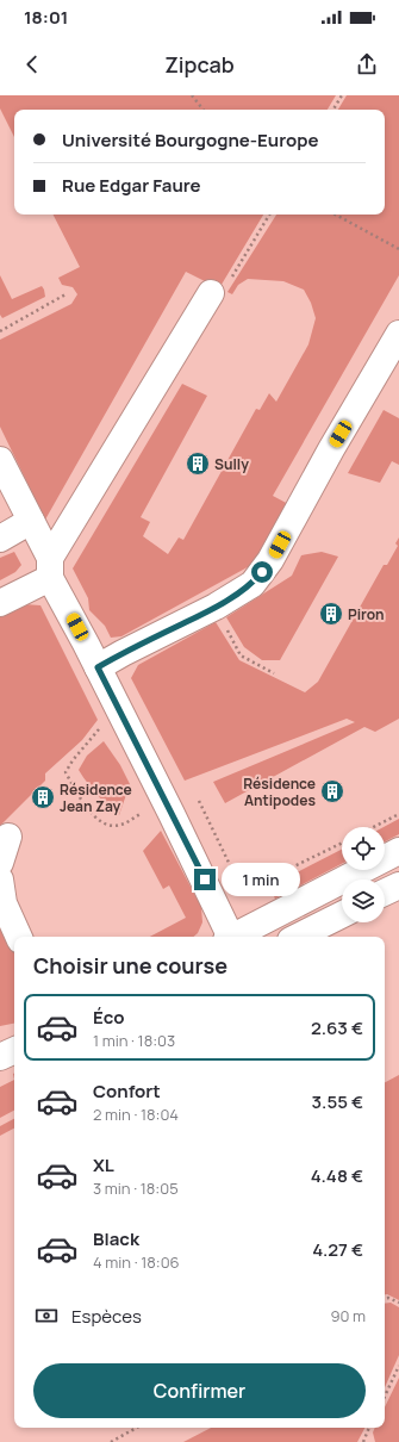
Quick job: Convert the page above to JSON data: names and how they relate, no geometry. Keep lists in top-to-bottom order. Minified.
{"places":{"building":["Sully","Piron","Résidence Antipodes","Résidence Jean Zay"]},"page":{"status":"18:01","header":"Zipcab","banner":["Université Bourgogne-Europe","Rue Edgar Faure"],"bubble":"1 min","heading":"Choisir une course","list":[{"name":"Éco","note":"1 min · 18:03","value":"2.63 €"},{"name":"Confort","note":"2 min · 18:04","value":"3.55 €"},{"name":"XL","note":"3 min · 18:05","value":"4.48 €"},{"name":"Black","note":"4 min · 18:06","value":"4.27 €"}],"pay":["Espèces","90 m"],"buttons":"Confirmer"}}
